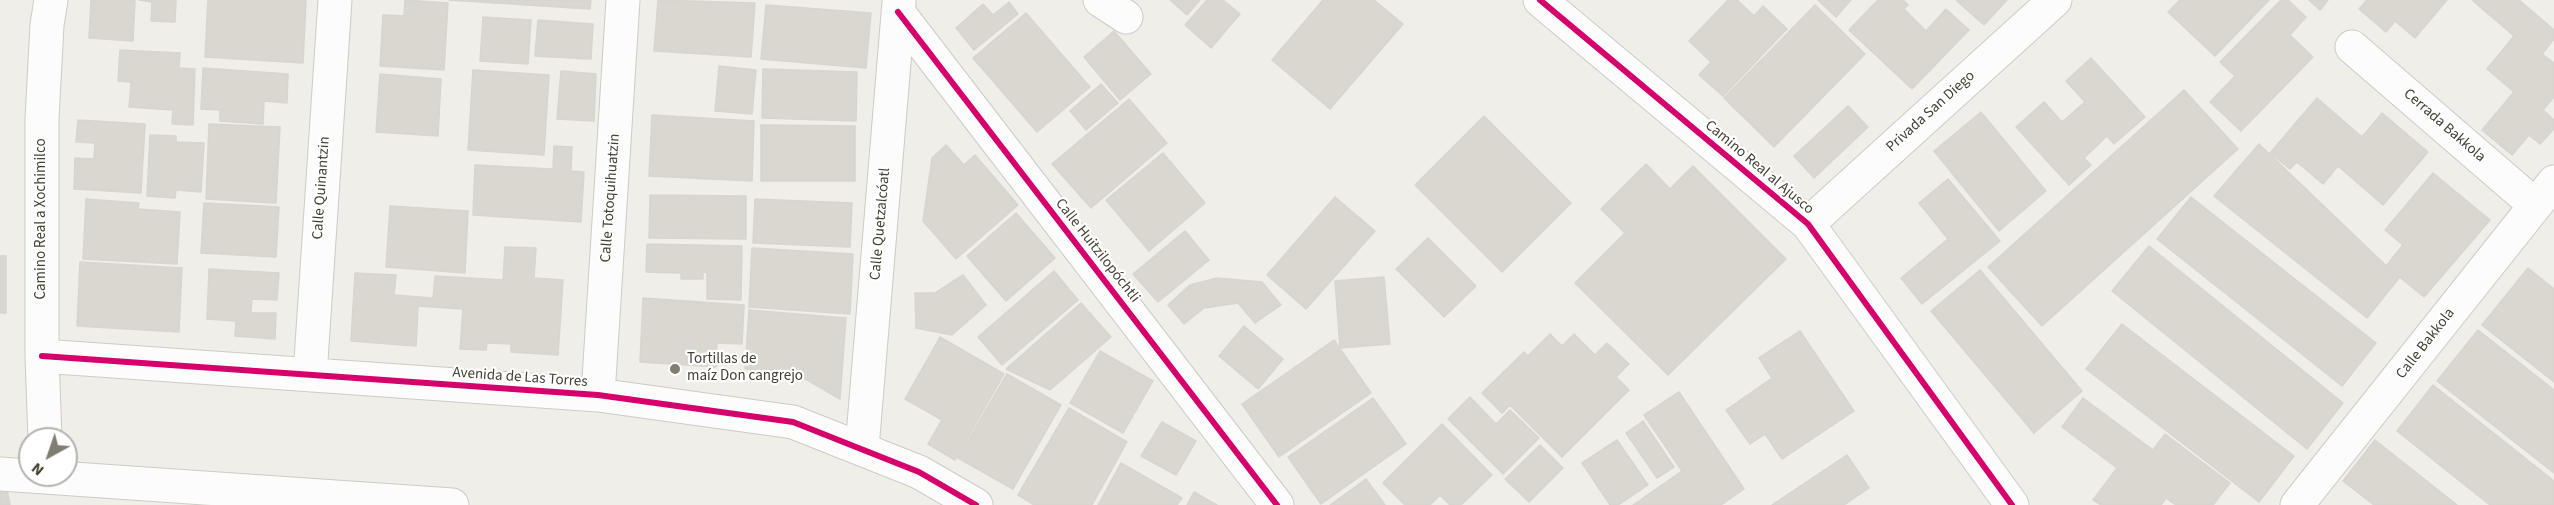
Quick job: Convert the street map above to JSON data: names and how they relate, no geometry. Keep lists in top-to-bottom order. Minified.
{"streets":{"street":["Privada San Diego","Cerrada Bakkola","Camino Real al Ajusco","Calle Quinantzin","Calle Totoquihuatzin","Camino Real a Xochimilco","Calle Quetzalcóatl","Calle Huitzilopóchtli","Calle Bakkola","Avenida de Las Torres"]},"crossings":[["Privada San Diego","Camino Real al Ajusco"],["Cerrada Bakkola","Calle Bakkola"],["Calle Quinantzin","Avenida de Las Torres"],["Calle Totoquihuatzin","Avenida de Las Torres"],["Camino Real a Xochimilco","Avenida de Las Torres"],["Calle Quetzalcóatl","Calle Huitzilopóchtli"],["Calle Quetzalcóatl","Avenida de Las Torres"]],"places":["Tortillas de maíz Don cangrejo"],"north":"bottom left"}
